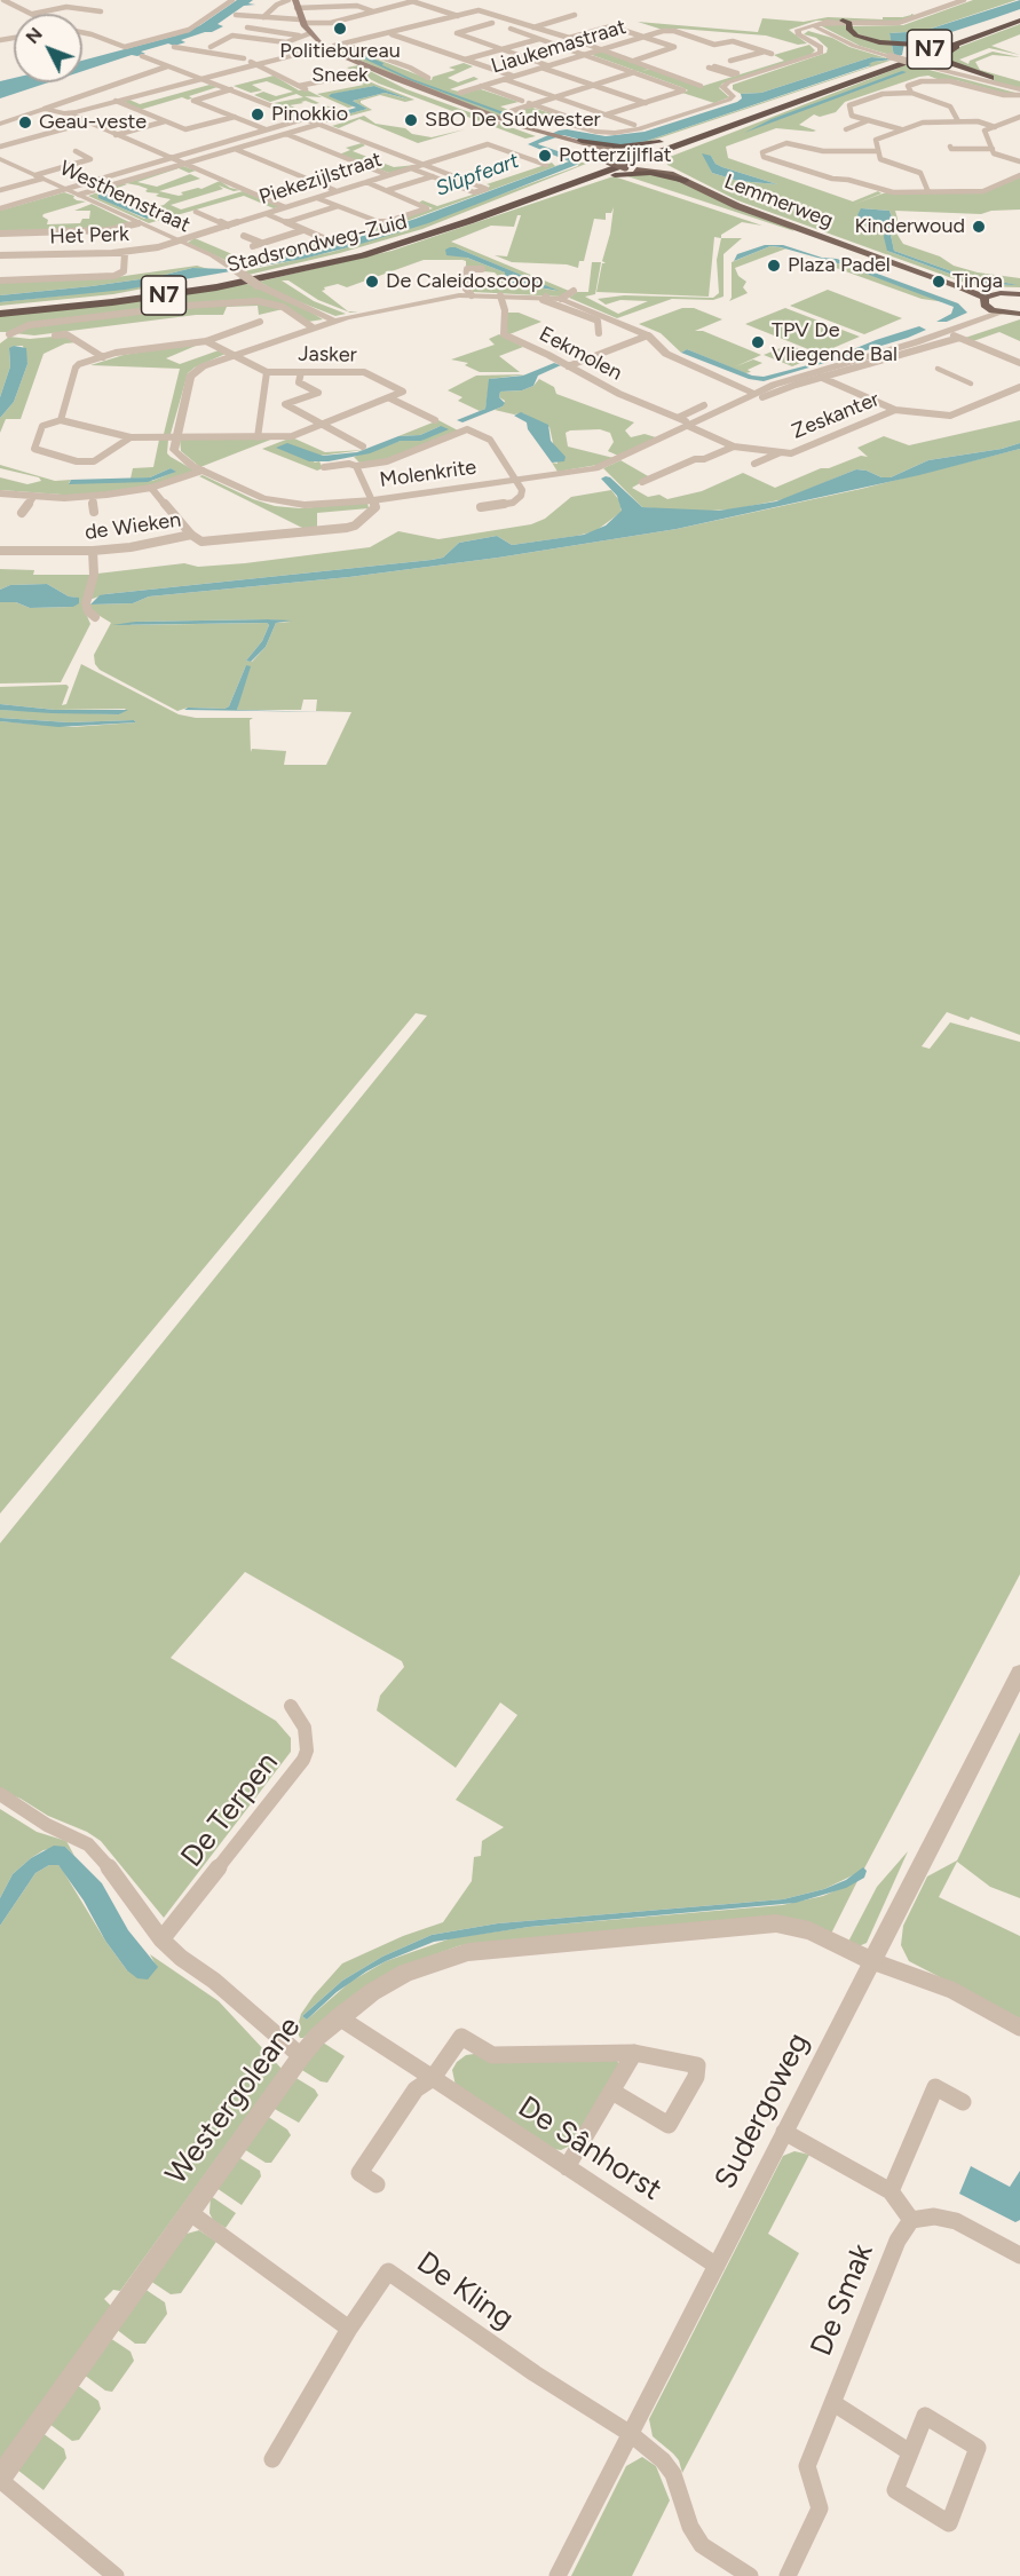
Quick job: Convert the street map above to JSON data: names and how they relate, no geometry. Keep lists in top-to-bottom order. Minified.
{"streets":{"highway":["N7","Stadsrondweg-Zuid"],"main road":["Lemmerweg"],"street":["Liaukemastraat","Piekezijlstraat","Westhemstraat","Het Perk","Eekmolen","Jasker","Zeskanter","Molenkrite","de Wieken","De Terpen","Westergoleane","Sudergoweg","De Sânhorst","De Kling","De Smak"]},"crossings":[["N7","Lemmerweg"],["N7","Stadsrondweg-Zuid"],["Piekezijlstraat","Westhemstraat"],["Piekezijlstraat","Het Perk"],["Westhemstraat","Het Perk"],["Eekmolen","Zeskanter"],["Eekmolen","Molenkrite"],["Zeskanter","Molenkrite"],["Molenkrite","de Wieken"],["Westergoleane","Sudergoweg"],["Westergoleane","De Sânhorst"],["Sudergoweg","De Sânhorst"],["Sudergoweg","De Kling"]],"water":["Slûpfeart"],"places":["Politiebureau Sneek","Pinokkio","SBO De Súdwester","Geau-veste","Potterzijlflat","Kinderwoud","Plaza Padel","De Caleidoscoop","Tinga","TPV De Vliegende Bal"],"north":"top left"}
